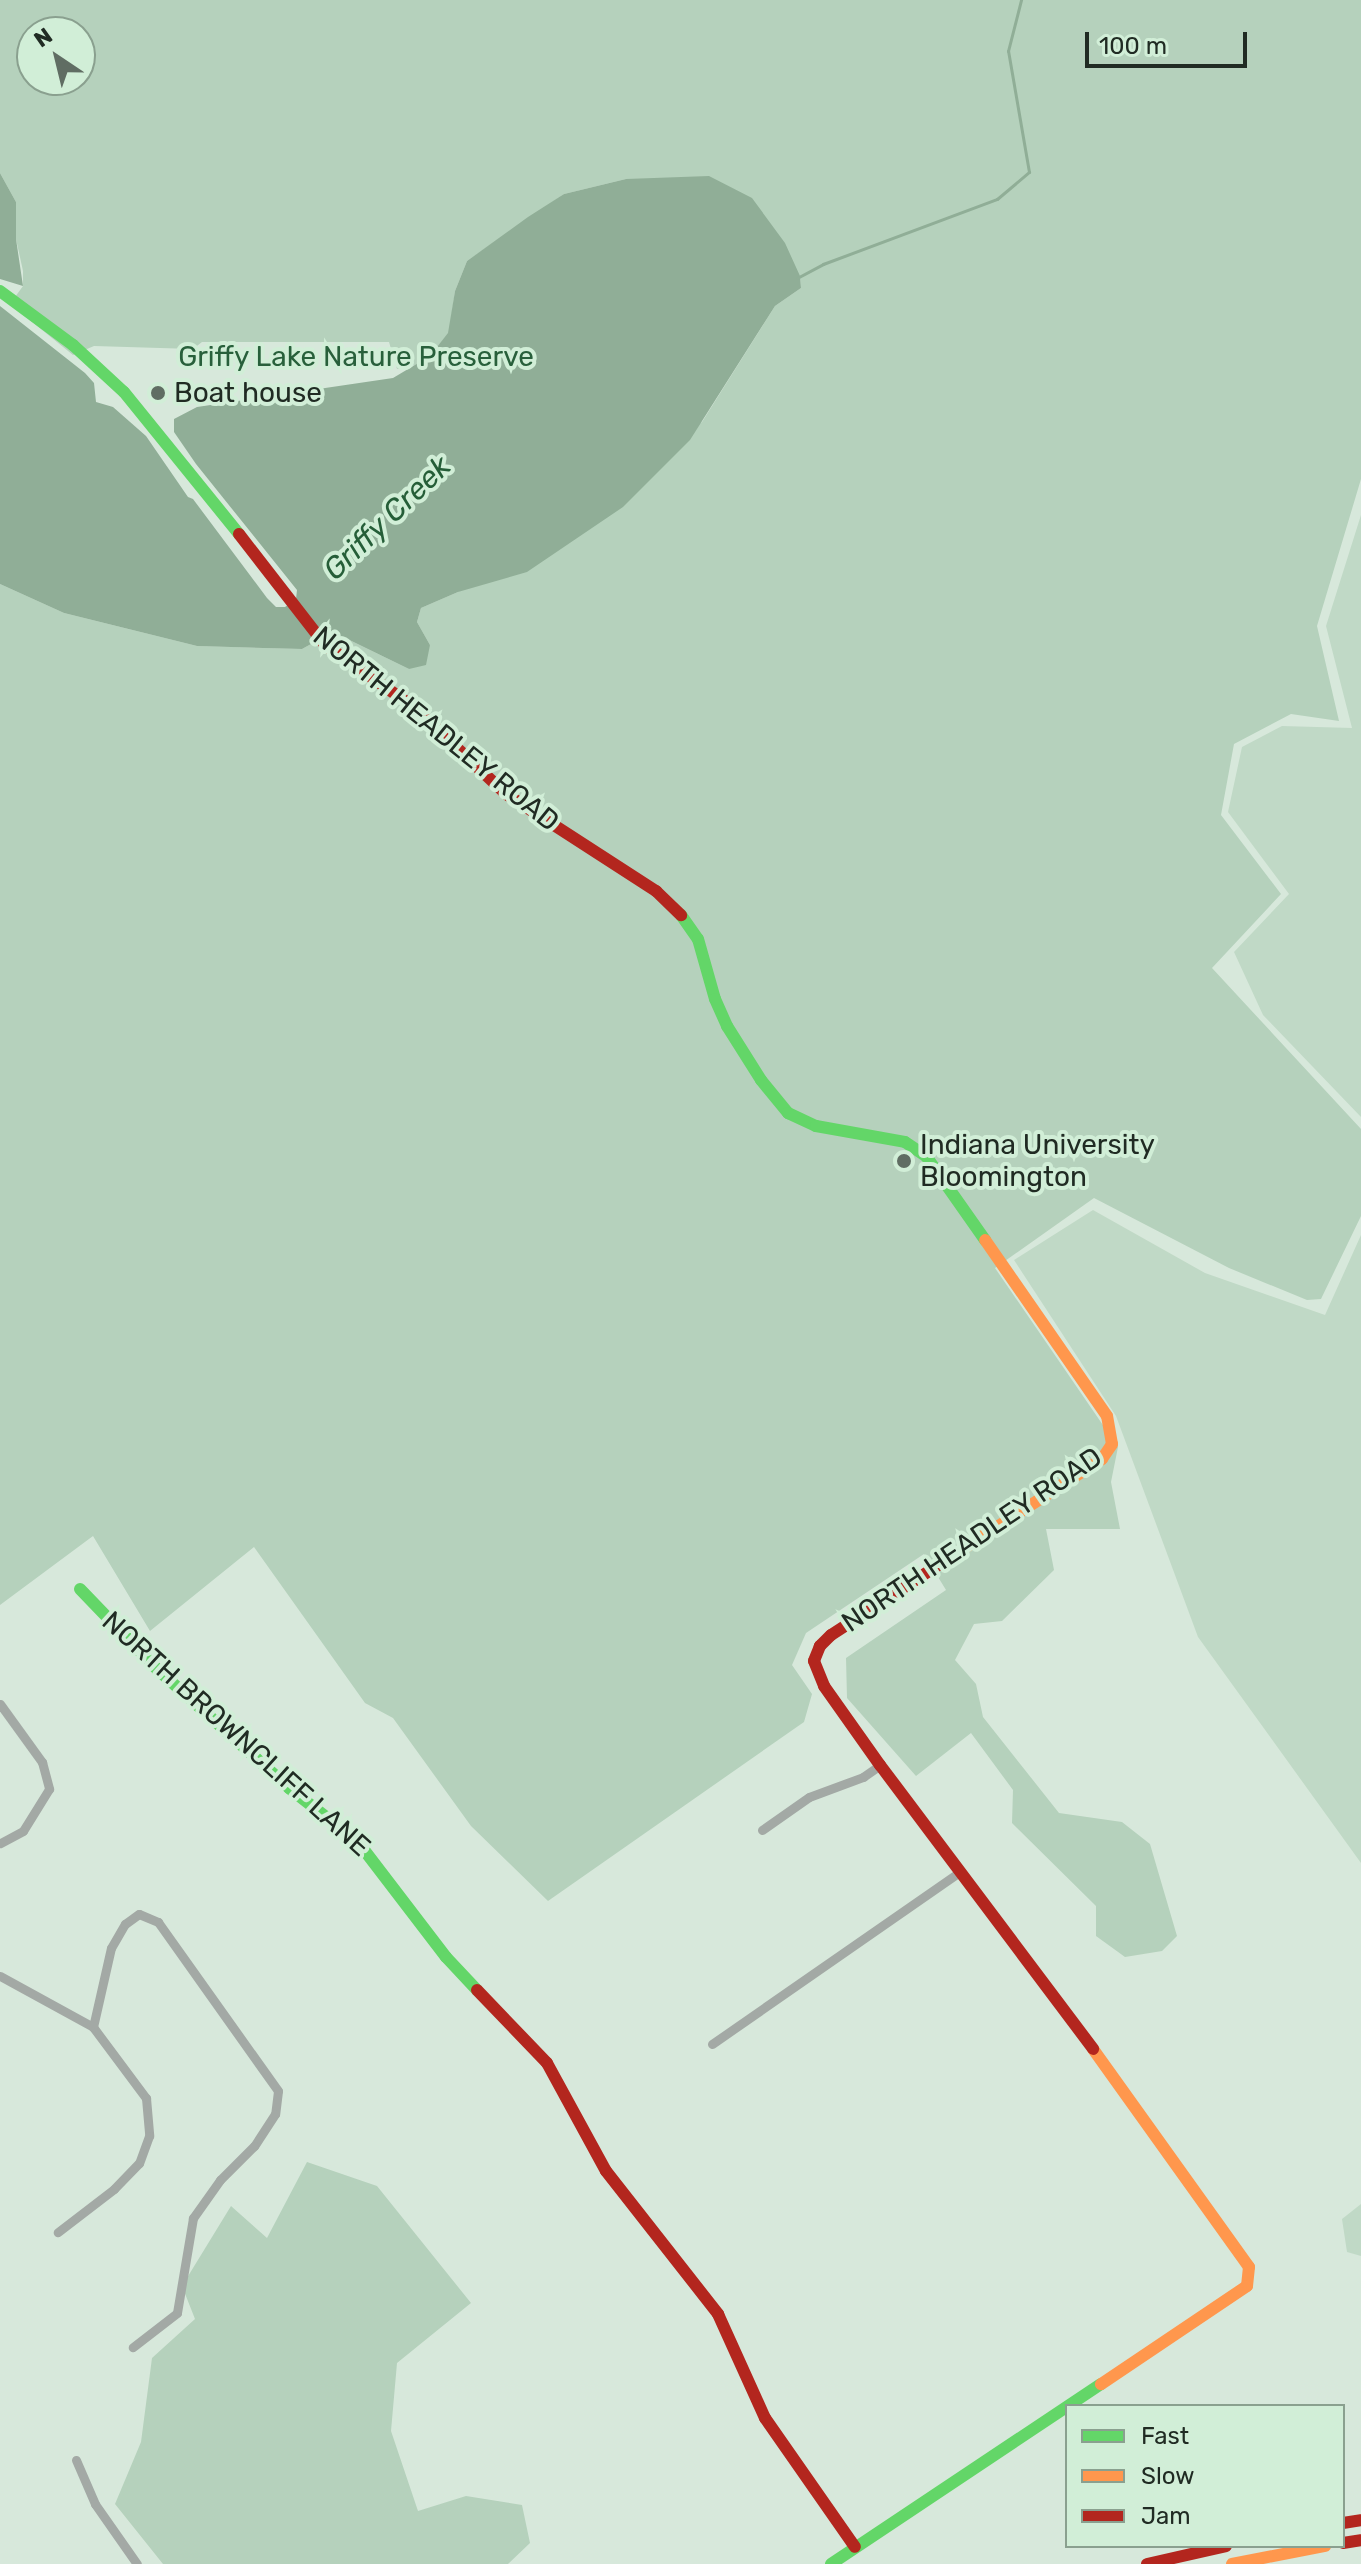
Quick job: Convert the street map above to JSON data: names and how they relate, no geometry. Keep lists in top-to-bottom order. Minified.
{"streets":{"main road":["NORTH HEADLEY ROAD","NORTH BROWNCLIFF LANE"]},"crossings":[["NORTH HEADLEY ROAD","NORTH BROWNCLIFF LANE"]],"water":["Griffy Creek"],"parks":["Griffy Lake Nature Preserve"],"places":["Boat house","Indiana University Bloomington"],"legend":["Fast","Slow","Jam"],"scale_bar":"100 m","north":"top left"}
